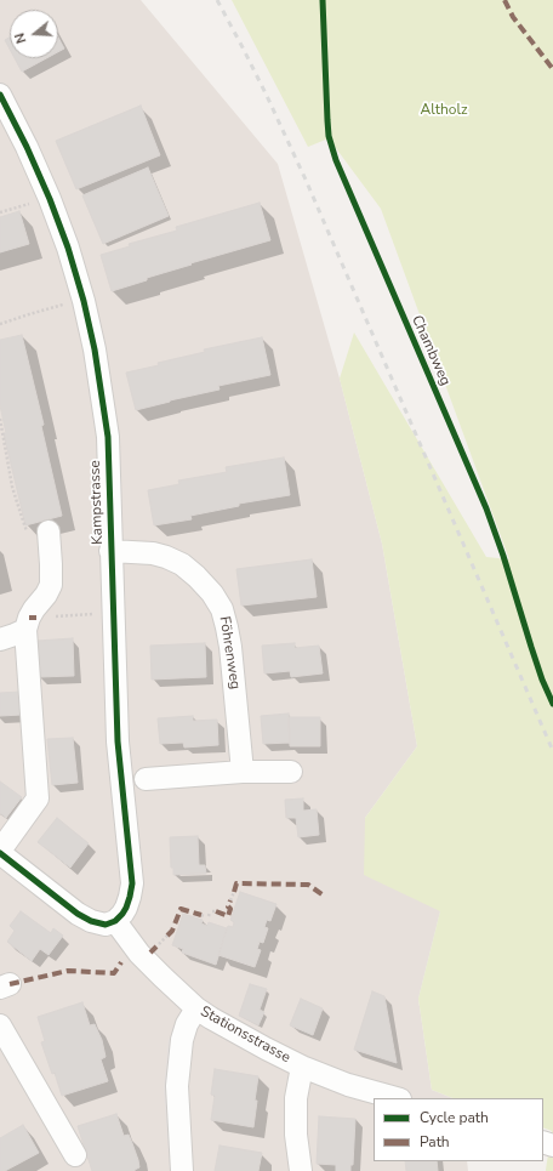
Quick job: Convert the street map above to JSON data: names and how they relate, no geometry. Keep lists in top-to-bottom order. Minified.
{"streets":{"street":["Kampstrasse","Föhrenweg","Stationsstrasse"],"cycle path":["Chambweg"]},"crossings":[["Kampstrasse","Föhrenweg"],["Kampstrasse","Stationsstrasse"]],"parks":["Altholz"],"legend":["Cycle path","Path"],"north":"left"}
